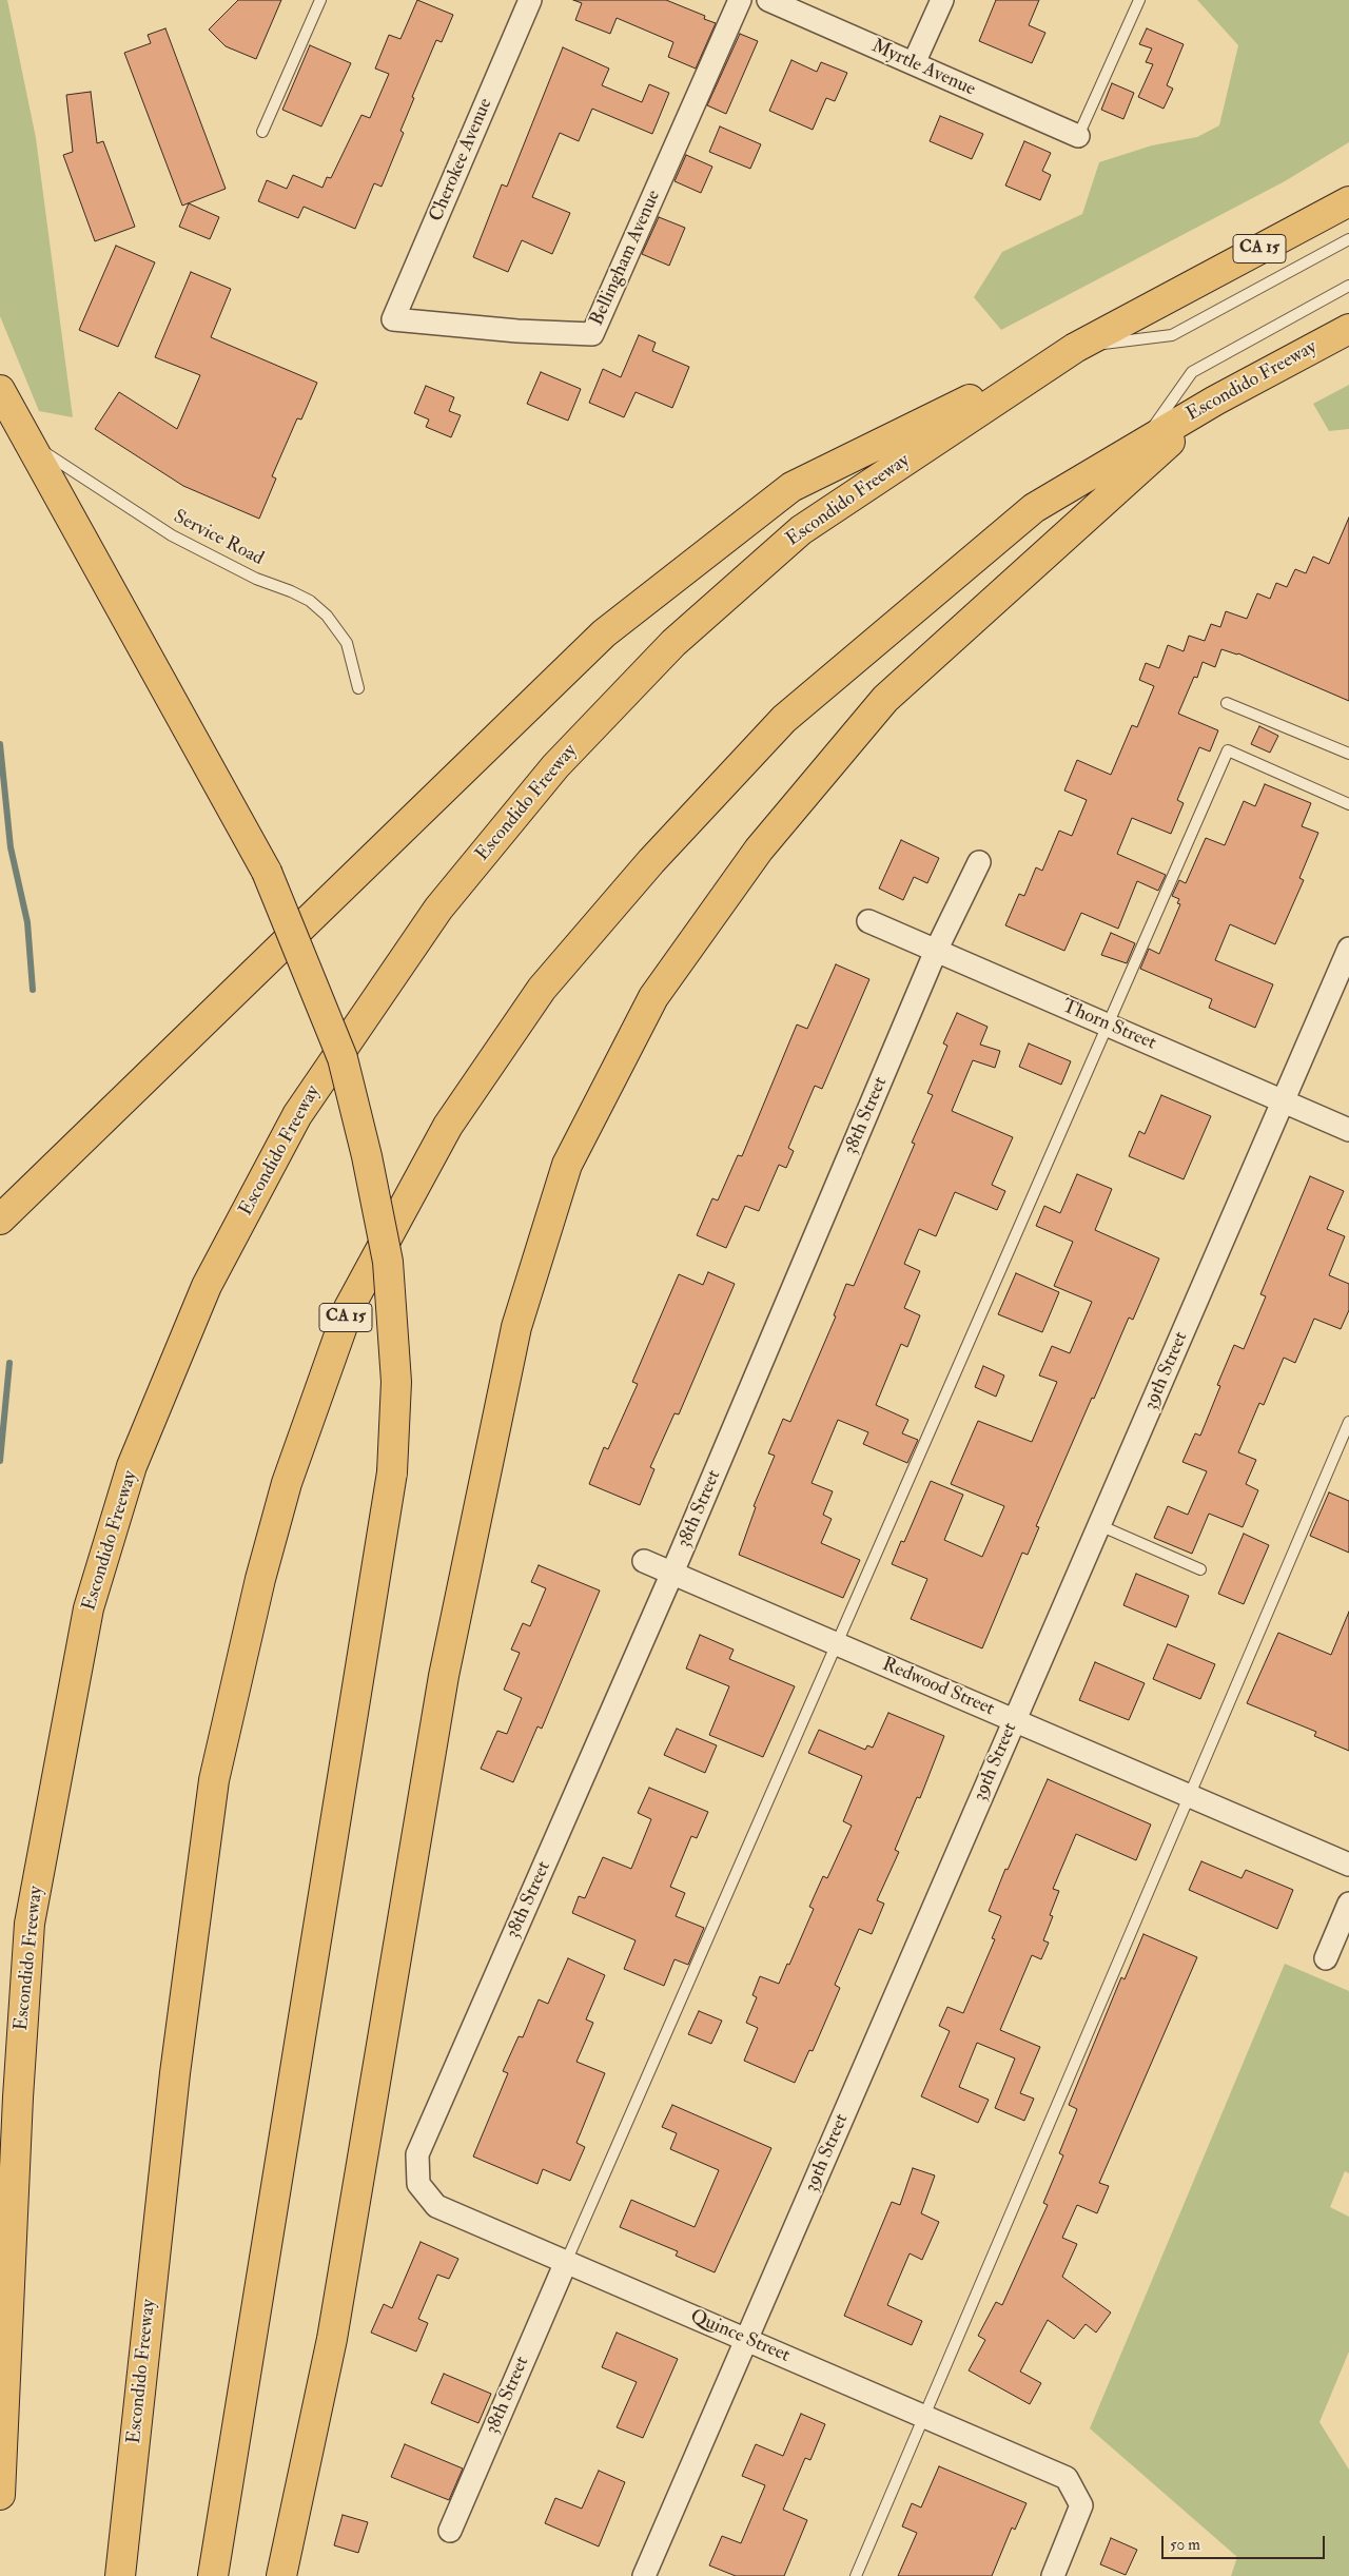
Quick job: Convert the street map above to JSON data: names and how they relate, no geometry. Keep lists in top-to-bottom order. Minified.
{"streets":{"highway":["CA 15","Escondido Freeway"],"street":["Myrtle Avenue","Cherokee Avenue","Bellingham Avenue","Thorn Street","38th Street","39th Street","Redwood Street","Quince Street"],"lane":["Service Road"]},"crossings":[["Cherokee Avenue","Bellingham Avenue"],["Thorn Street","38th Street"],["Thorn Street","39th Street"],["38th Street","Redwood Street"],["38th Street","Quince Street"],["39th Street","Redwood Street"],["39th Street","Quince Street"]],"scale_bar":"50 m"}
